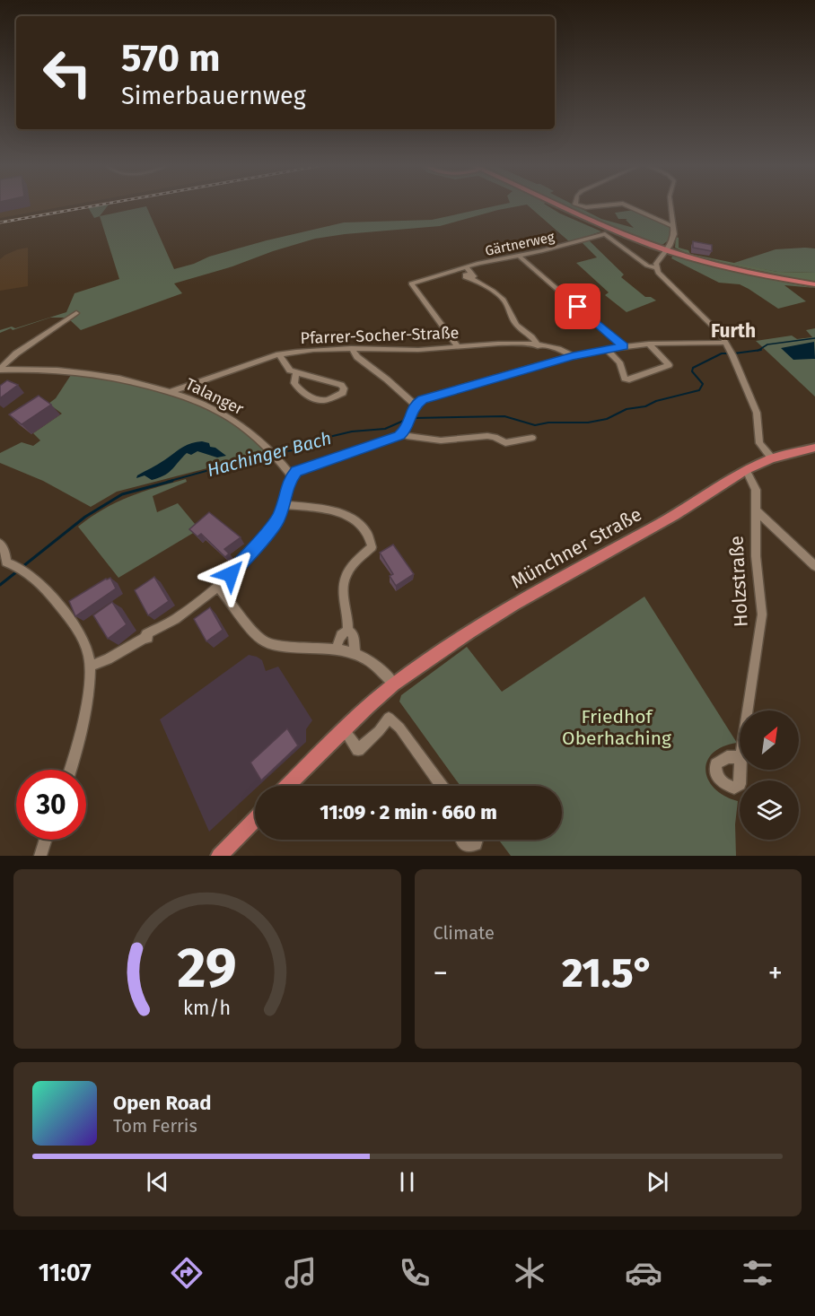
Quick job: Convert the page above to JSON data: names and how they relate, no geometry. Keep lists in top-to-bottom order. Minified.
{"streets":{"main road":["Münchner Straße"],"street":["Gärtnerweg","Pfarrer-Socher-Straße","Talanger","Holzstraße"]},"crossings":[["Gärtnerweg","Pfarrer-Socher-Straße"],["Pfarrer-Socher-Straße","Talanger"],["Münchner Straße","Holzstraße"]],"districts":["Furth"],"water":["Hachinger Bach"],"parks":["Friedhof Oberhaching"],"north":"top right","page":{"turn":["570 m","Simerbauernweg"],"limit":"30","trip":"11:09 · 2 min · 660 m","tile":"Climate","heat":["−","21.5°","+"],"song":["Open Road","Tom Ferris"],"tabs":"11:07","gauge":["29","km/h"]}}
